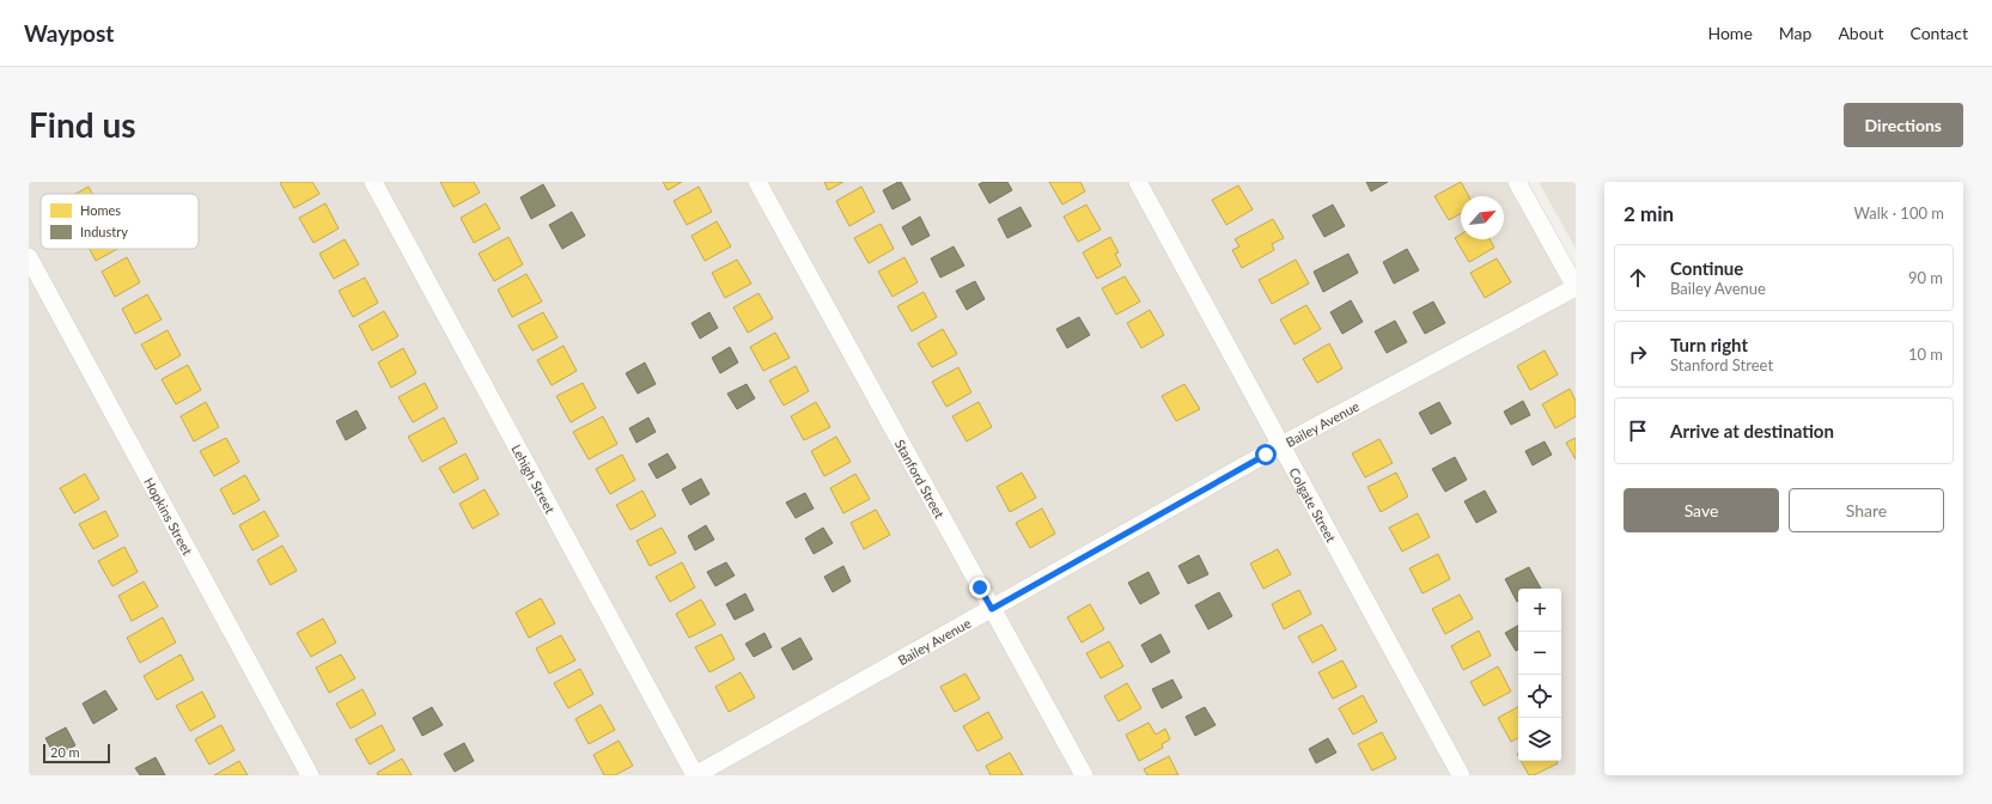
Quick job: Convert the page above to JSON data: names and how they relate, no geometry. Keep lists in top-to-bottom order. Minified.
{"streets":{"street":["Bailey Avenue","Lehigh Street","Stanford Street","Colgate Street","Hopkins Street"]},"crossings":[["Bailey Avenue","Lehigh Street"],["Bailey Avenue","Stanford Street"],["Bailey Avenue","Colgate Street"]],"legend":["Homes","Industry"],"scale_bar":"20 m","north":"top right","page":{"header":"Waypost","nav":["Home","Map","About","Contact"],"buttons":["Directions",["Save","Share"]],"title":"Find us","heading":["2 min","Walk · 100 m"],"list":[["Continue","Bailey Avenue","90 m"],["Turn right","Stanford Street","10 m"],"Arrive at destination"],"map_buttons":["+","−"],"scale":"20 m"}}
